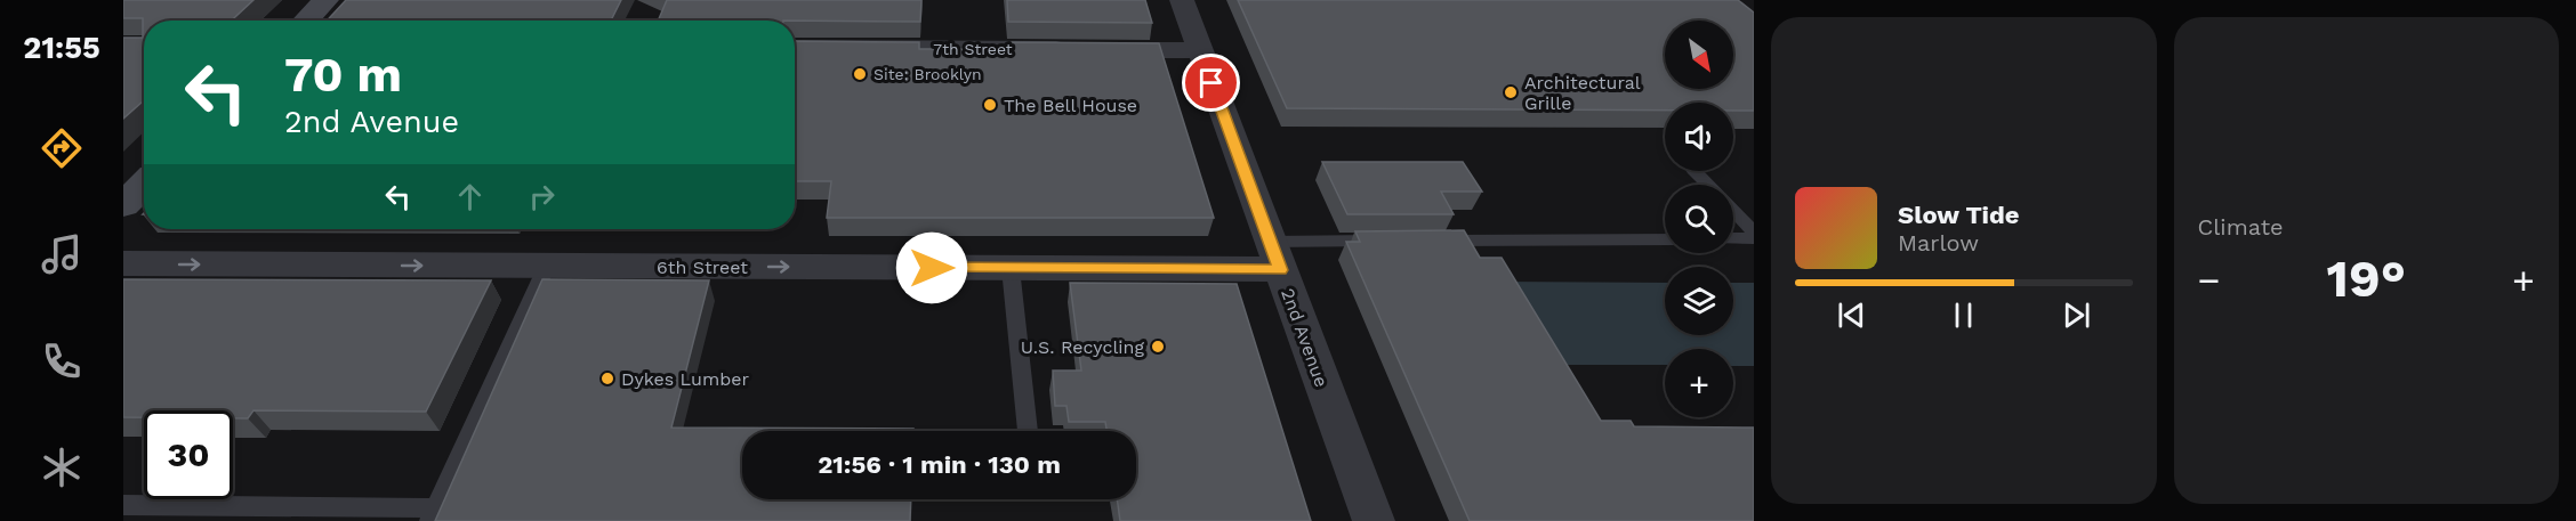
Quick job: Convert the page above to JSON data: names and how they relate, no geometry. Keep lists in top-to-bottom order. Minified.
{"streets":{"street":["7th Street","6th Street","2nd Avenue"]},"crossings":[["7th Street","2nd Avenue"],["6th Street","2nd Avenue"]],"one_way":["6th Street"],"places":["Site: Brooklyn","Architectural Grille","The Bell House","U.S. Recycling","Dykes Lumber"],"north":"bottom right","page":{"tabs":"21:55","tile":"Climate","map_buttons":"+","turn":["70 m","2nd Avenue"],"song":["Slow Tide","Marlow"],"heat":["−","19°","+"],"limit":"30","trip":"21:56 · 1 min · 130 m"}}
